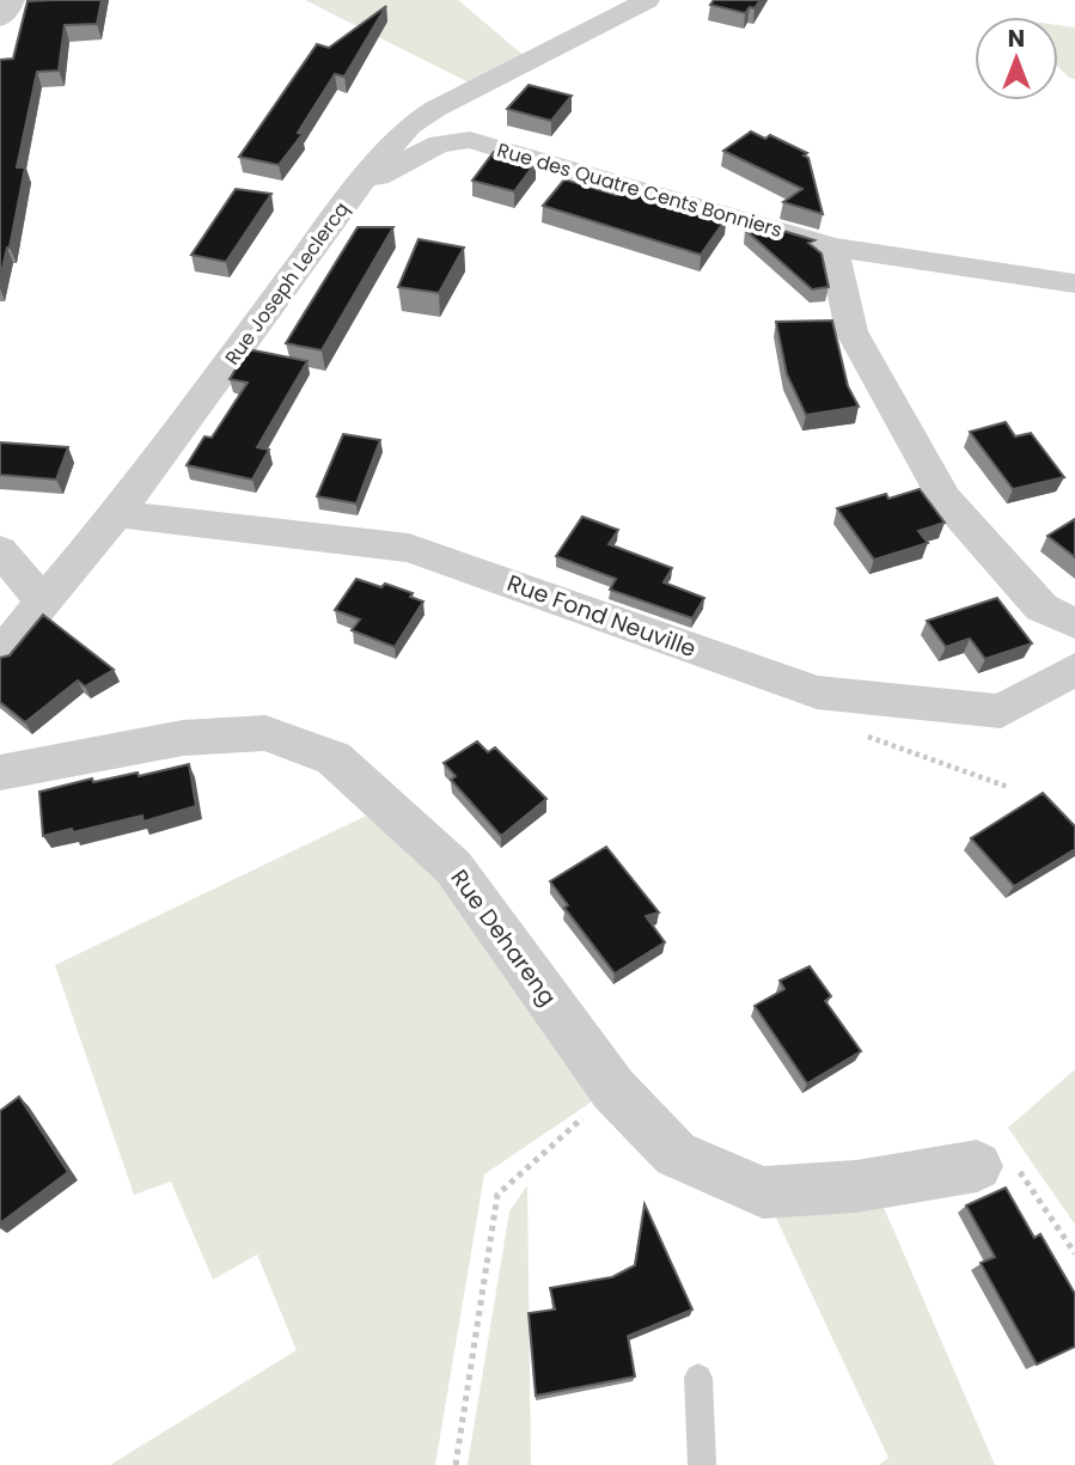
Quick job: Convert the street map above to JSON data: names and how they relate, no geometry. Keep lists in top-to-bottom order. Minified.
{"streets":{"street":["Rue des Quatre Cents Bonniers","Rue Joseph Leclercq","Rue Fond Neuville","Rue Dehareng"]},"crossings":[["Rue des Quatre Cents Bonniers","Rue Joseph Leclercq"],["Rue Joseph Leclercq","Rue Fond Neuville"]],"north":"top"}
